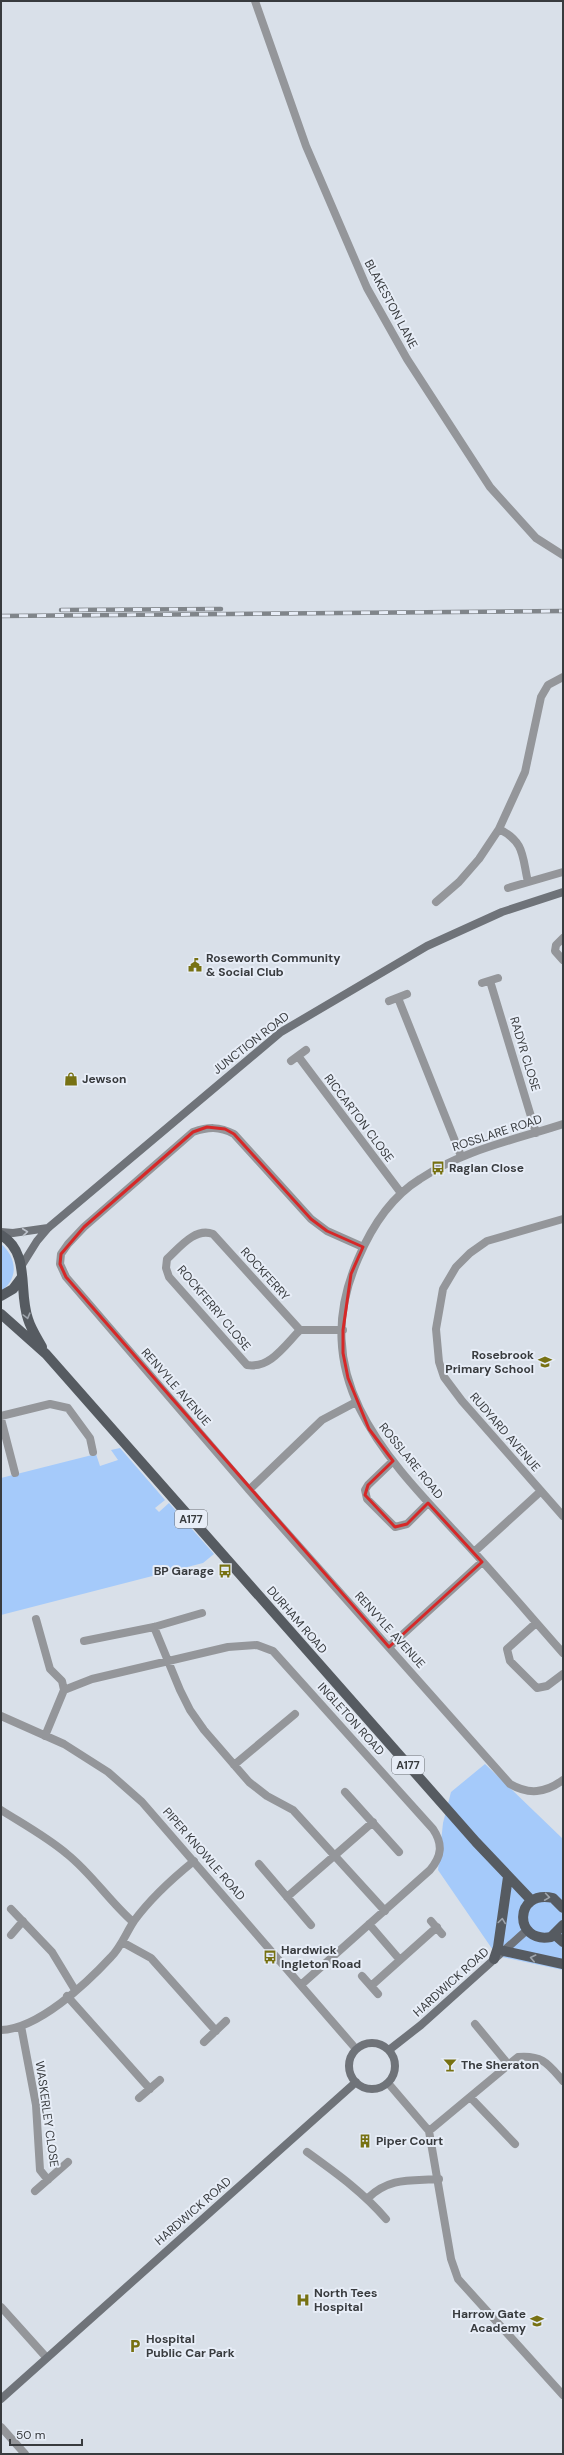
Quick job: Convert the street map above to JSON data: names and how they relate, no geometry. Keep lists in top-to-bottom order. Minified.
{"streets":{"main road":["A177","DURHAM ROAD"],"street":["BLAKESTON LANE","JUNCTION ROAD","RADYR CLOSE","RICCARTON CLOSE","ROSSLARE ROAD","ROCKFERRY","ROCKFERRY CLOSE","RENVYLE AVENUE","RUDYARD AVENUE","INGLETON ROAD","PIPER KNOWLE ROAD","HARDWICK ROAD","WASKERLEY CLOSE"]},"crossings":[["JUNCTION ROAD","DURHAM ROAD"],["RADYR CLOSE","ROSSLARE ROAD"],["RICCARTON CLOSE","ROSSLARE ROAD"],["ROSSLARE ROAD","RENVYLE AVENUE"],["ROCKFERRY","ROCKFERRY CLOSE"],["INGLETON ROAD","PIPER KNOWLE ROAD"],["PIPER KNOWLE ROAD","HARDWICK ROAD"]],"places":{"public building":["Roseworth Community & Social Club"],"shop":["Jewson"],"bus stop":["Raglan Close","BP Garage","Hardwick Ingleton Road"],"school or university":["Rosebrook Primary School","Harrow Gate Academy"],"bar":["The Sheraton"],"building":["Piper Court"],"hospital":["North Tees Hospital"],"parking":["Hospital Public Car Park"]},"scale_bar":"50 m"}
